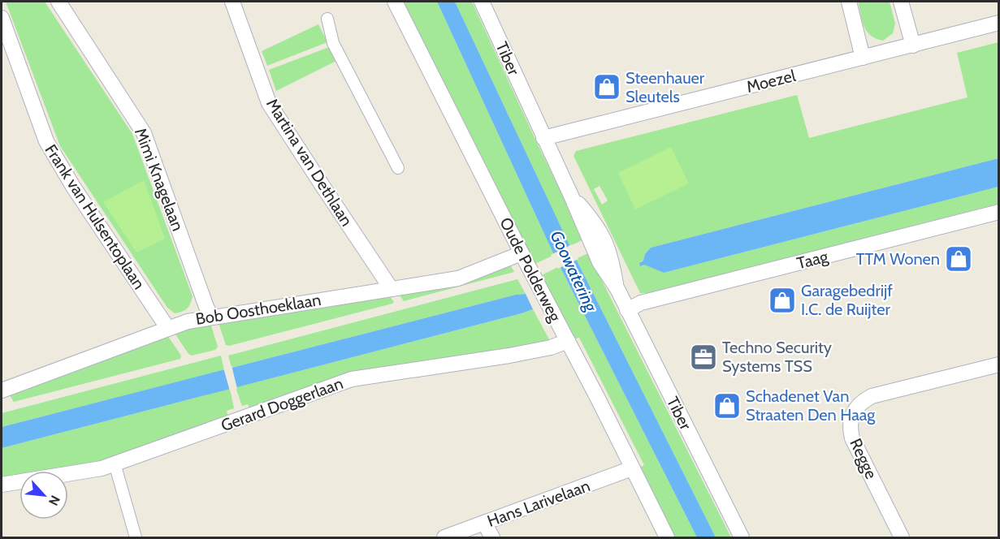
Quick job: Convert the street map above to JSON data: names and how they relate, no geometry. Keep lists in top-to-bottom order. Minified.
{"streets":{"street":["Tiber","Moezel","Martina van Dethlaan","Mimi Knagelaan","Frank van Hulsentoplaan","Taag","Oude Polderweg","Bob Oosthoeklaan","Gerard Doggerlaan","Regge","Hans Larivelaan"]},"crossings":[["Tiber","Moezel"],["Tiber","Taag"],["Martina van Dethlaan","Bob Oosthoeklaan"],["Mimi Knagelaan","Bob Oosthoeklaan"],["Frank van Hulsentoplaan","Bob Oosthoeklaan"],["Oude Polderweg","Bob Oosthoeklaan"],["Oude Polderweg","Gerard Doggerlaan"],["Oude Polderweg","Hans Larivelaan"]],"water":["Goowatering"],"places":{"shop":["Steenhauer Sleutels","TTM Wonen","Garagebedrijf I.C. de Ruijter","Schadenet Van Straaten Den Haag"],"office":["Techno Security Systems TSS"]},"north":"bottom right"}
